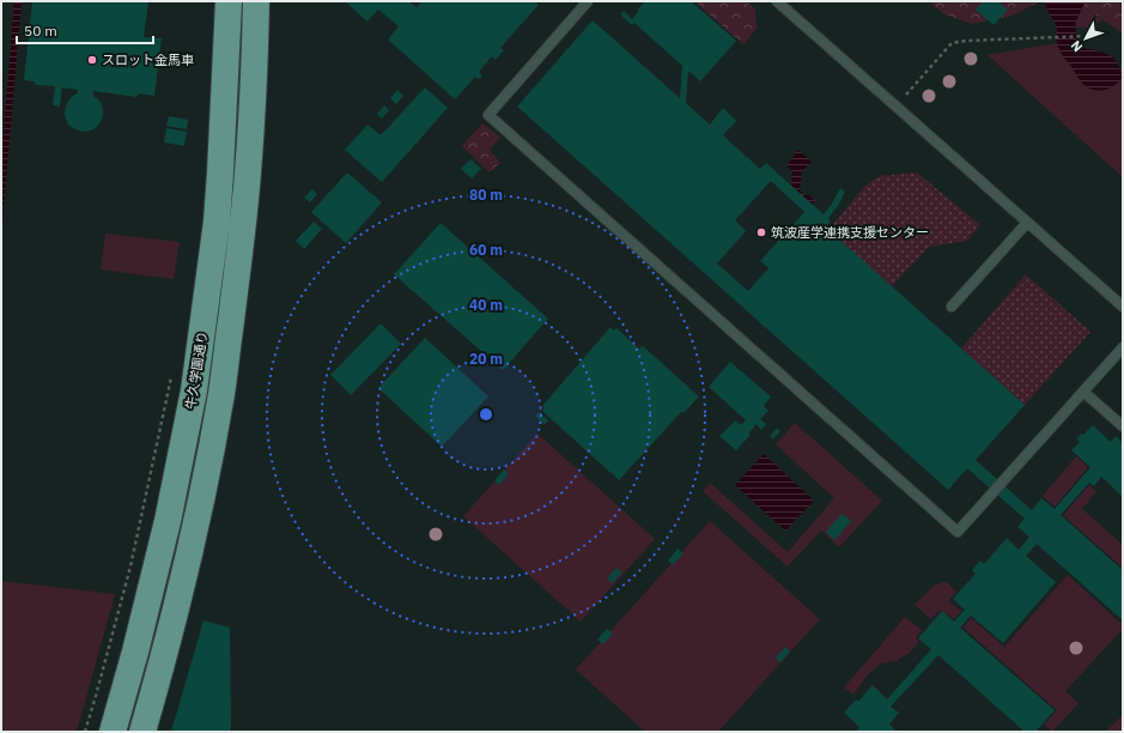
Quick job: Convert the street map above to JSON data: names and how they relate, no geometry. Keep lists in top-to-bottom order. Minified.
{"streets":{"highway":["牛久学園通り"]},"places":["スロット金馬車","筑波産学連携支援センター"],"scale_bar":"50 m","north":"bottom left","rings":["80 m","60 m","40 m","20 m"]}
